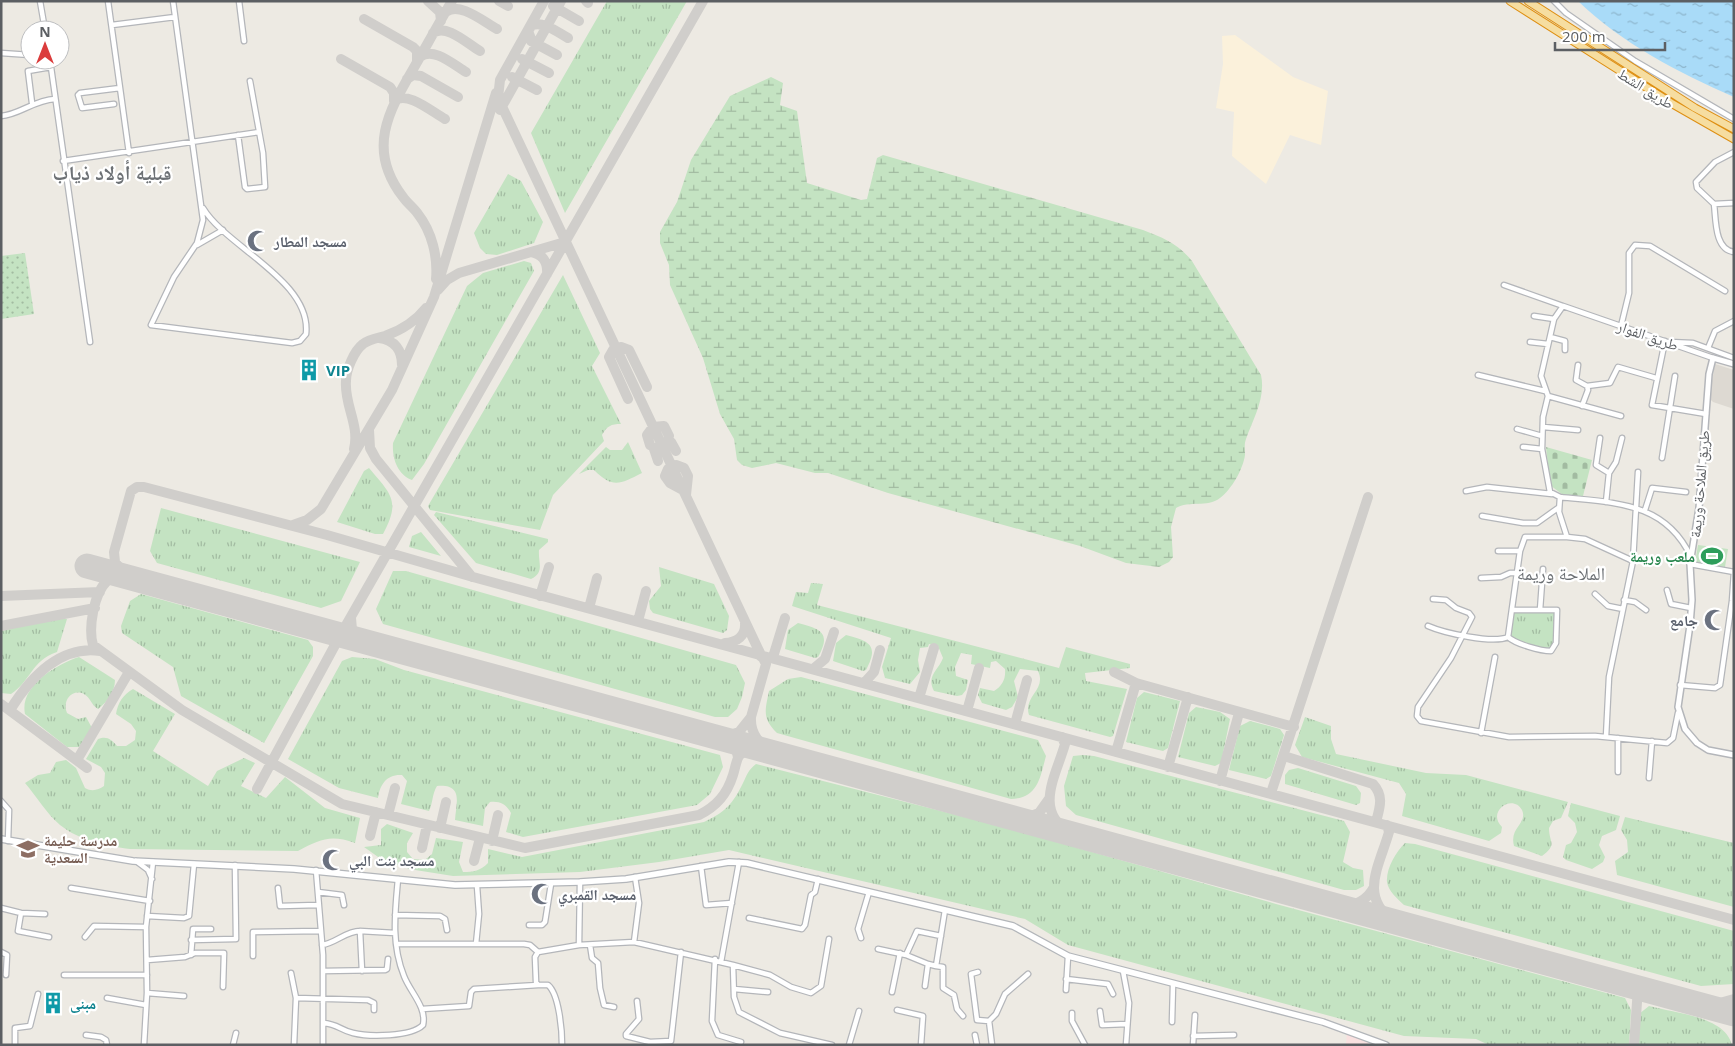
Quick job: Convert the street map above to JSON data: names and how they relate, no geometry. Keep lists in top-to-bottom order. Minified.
{"streets":{"highway":["طريق الشط"],"street":["طريق الفوار","طريق الملاحة وريمة"]},"crossings":[["طريق الفوار","طريق الملاحة وريمة"]],"districts":["قبلية أولاد ذياب","الملاحة وريمة"],"places":{"mosque":["مسجد المطار","جامع","مسجد بنت البي","مسجد القمبري"],"building":["VIP","مبنى"],"sports":["ملعب وريمة"],"school or university":["مدرسة حليمة السعدية"]},"scale_bar":"200 m","north":"top"}
